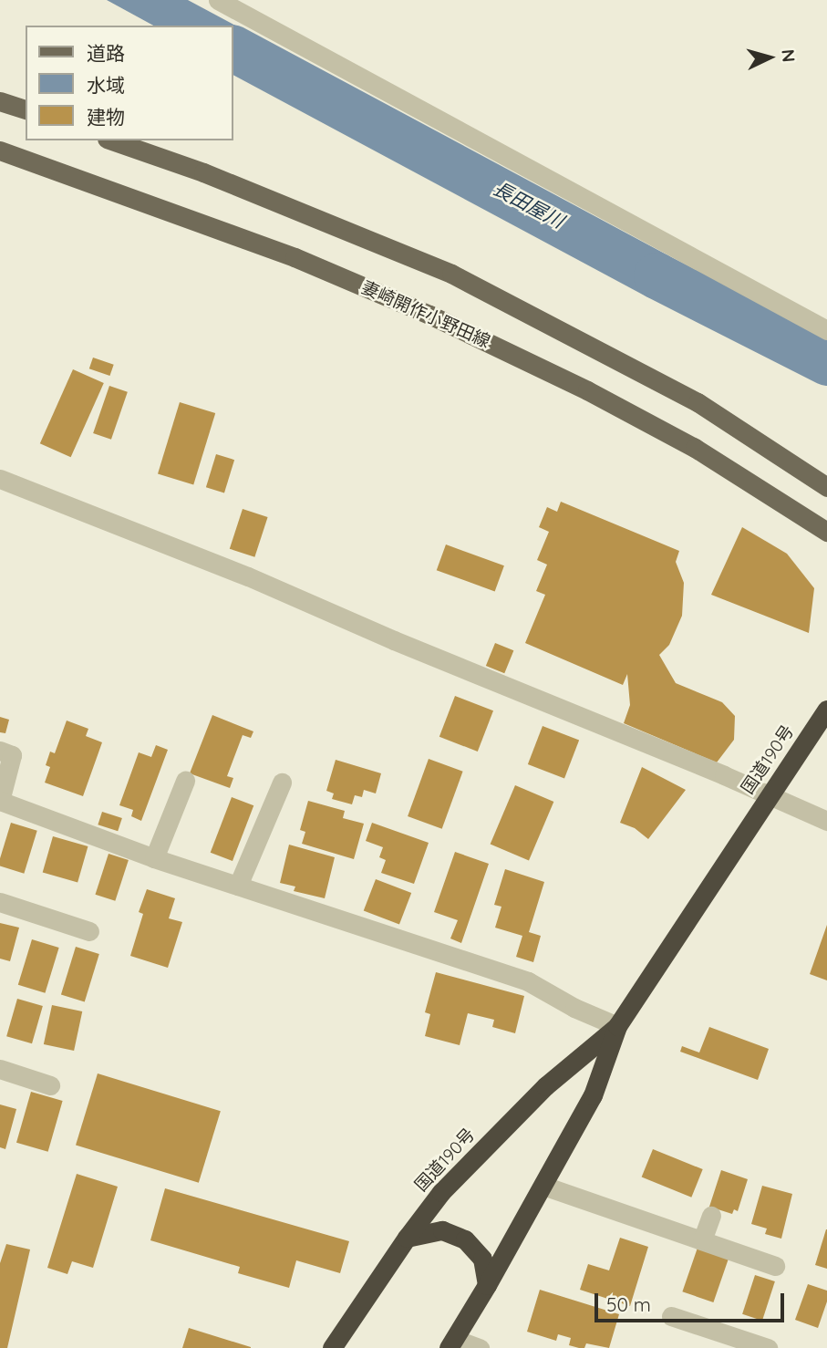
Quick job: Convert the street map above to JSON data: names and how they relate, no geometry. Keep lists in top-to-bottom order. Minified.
{"streets":{"highway":["国道190号"],"main road":["妻崎開作小野田線"]},"water":["長田屋川"],"legend":["道路","水域","建物"],"scale_bar":"50 m","north":"right"}
